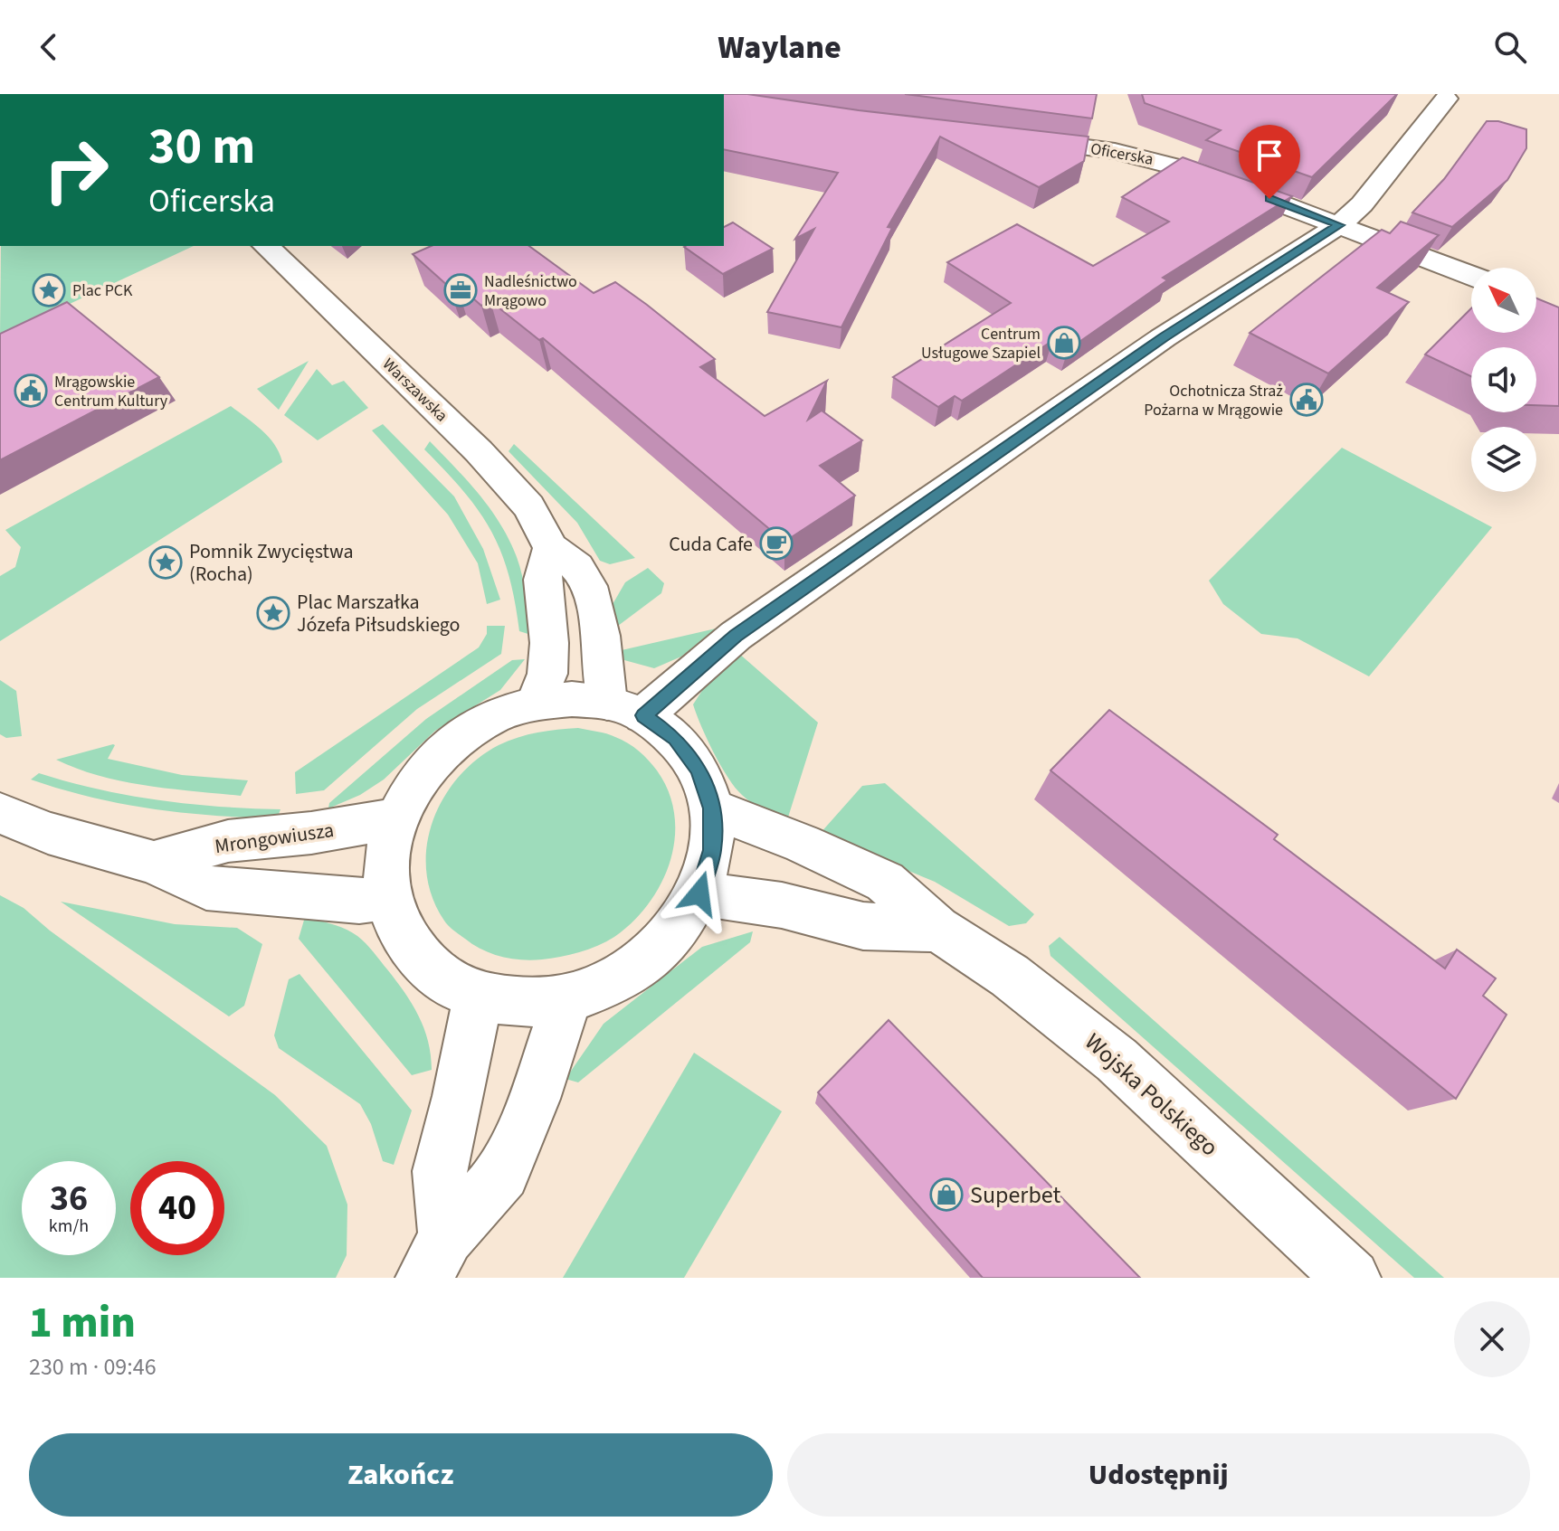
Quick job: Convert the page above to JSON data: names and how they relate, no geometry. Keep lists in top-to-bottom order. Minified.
{"streets":{"street":["Oficerska","Warszawska","Mrongowiusza","Wojska Polskiego"]},"places":{"place":["Plac PCK","Pomnik Zwycięstwa (Rocha)","Plac Marszałka Józefa Piłsudskiego"],"office":["Nadleśnictwo Mrągowo"],"shop":["Centrum Usługowe Szapiel","Superbet"],"public building":["Mrągowskie Centrum Kultury","Ochotnicza Straż Pożarna w Mrągowie"],"cafe":["Cuda Cafe"]},"north":"top left","page":{"header":"Waylane","turn":["30 m","Oficerska"],"speed":"36 km/h","limit":"40","heading":["1 min","230 m · 09:46"],"buttons":["Zakończ","Udostępnij"]}}
